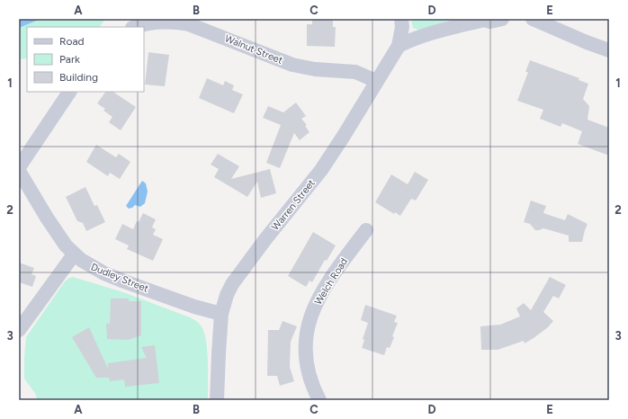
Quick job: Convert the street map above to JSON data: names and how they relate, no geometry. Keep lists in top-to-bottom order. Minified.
{"streets":{"street":["Walnut Street","Warren Street","Dudley Street","Welch Road"]},"crossings":[["Walnut Street","Warren Street"],["Warren Street","Dudley Street"]],"legend":["Road","Park","Building"],"grid":{"columns":["A","B","C","D","E"],"rows":["1","2","3"]}}
